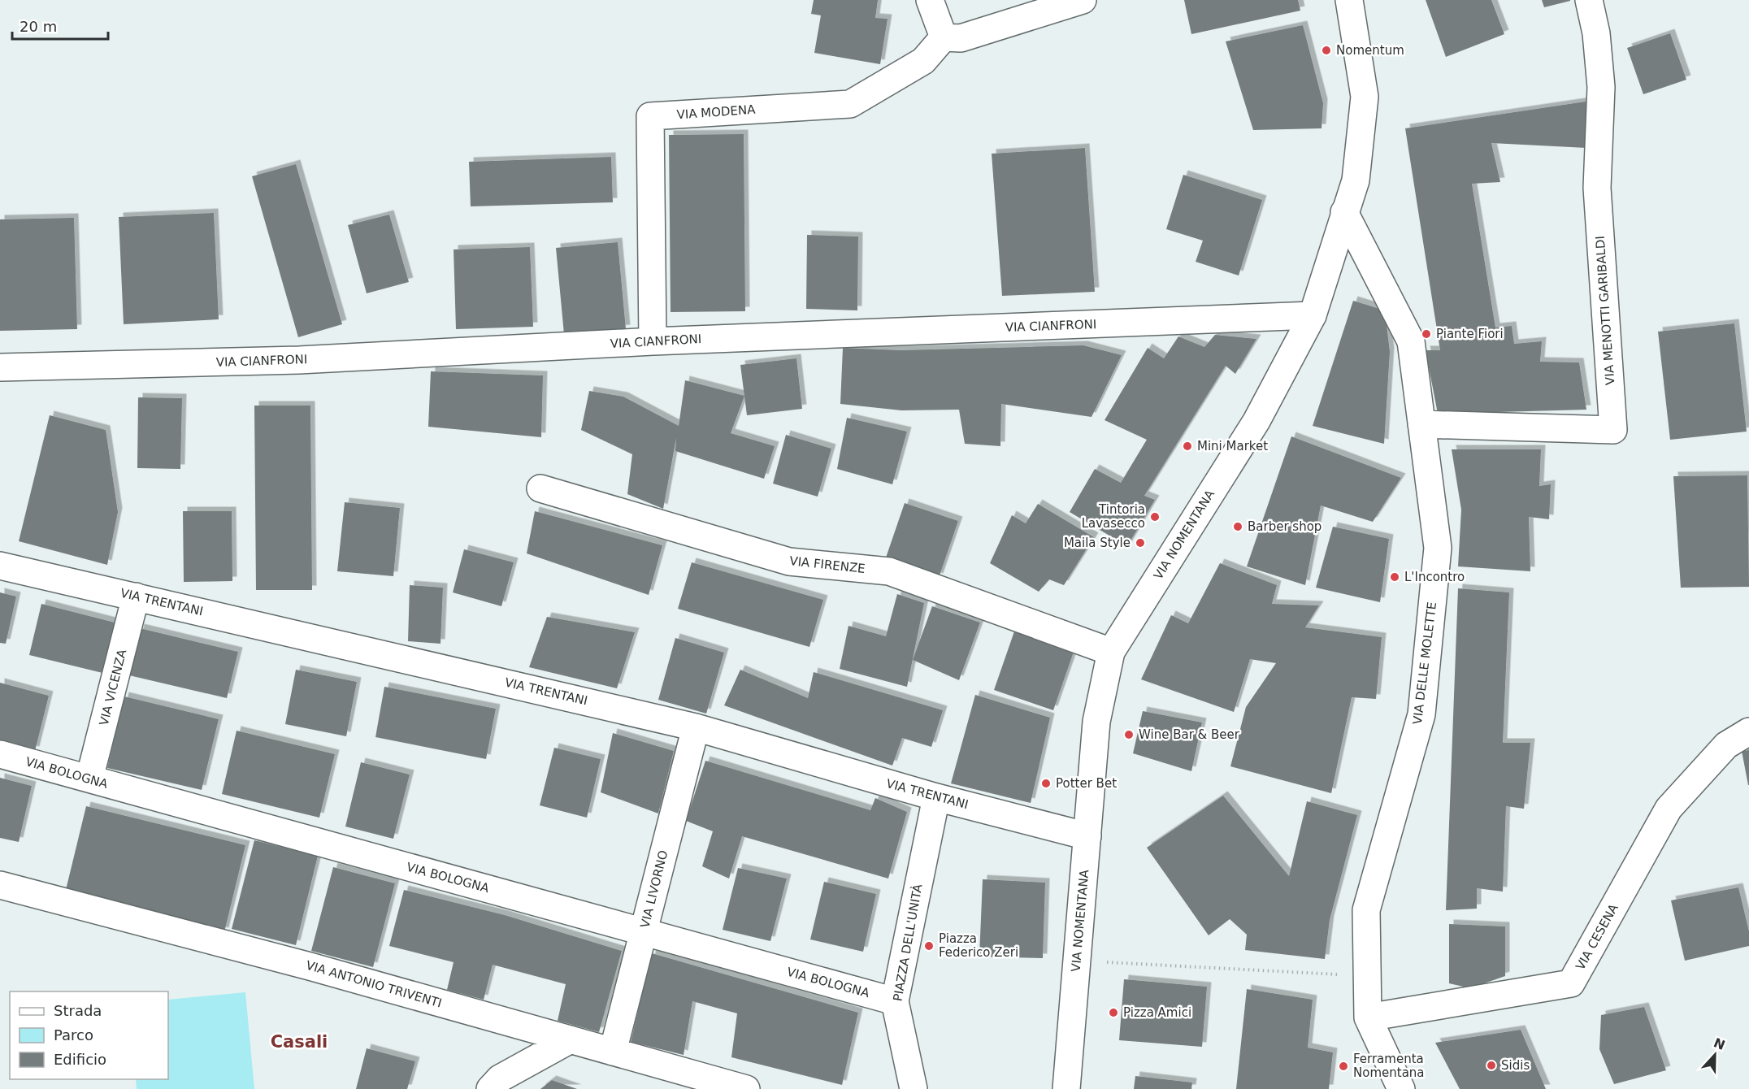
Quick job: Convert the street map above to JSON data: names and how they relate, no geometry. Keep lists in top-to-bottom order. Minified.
{"streets":{"street":["VIA MODENA","VIA MENOTTI GARIBALDI","VIA CIANFRONI","VIA NOMENTANA","VIA FIRENZE","VIA TRENTANI","VIA DELLE MOLETTE","VIA VICENZA","VIA BOLOGNA","VIA LIVORNO","VIA CESENA","PIAZZA DELL'UNITÀ","VIA ANTONIO TRIVENTI"]},"crossings":[["VIA MODENA","VIA CIANFRONI"],["VIA MENOTTI GARIBALDI","VIA DELLE MOLETTE"],["VIA CIANFRONI","VIA NOMENTANA"],["VIA NOMENTANA","VIA FIRENZE"],["VIA NOMENTANA","VIA TRENTANI"],["VIA NOMENTANA","VIA DELLE MOLETTE"],["VIA TRENTANI","VIA VICENZA"],["VIA TRENTANI","VIA LIVORNO"],["VIA TRENTANI","PIAZZA DELL'UNITÀ"],["VIA DELLE MOLETTE","VIA CESENA"],["VIA VICENZA","VIA BOLOGNA"],["VIA BOLOGNA","VIA LIVORNO"],["VIA BOLOGNA","PIAZZA DELL'UNITÀ"],["VIA LIVORNO","VIA ANTONIO TRIVENTI"]],"districts":["Casali"],"places":["Nomentum","Piante Fiori","Mini Market","Tintoria Lavasecco","Barber shop","Maila Style","L'Incontro","Wine Bar & Beer","Potter Bet","Piazza Federico Zeri","Pizza Amici","Sidis","Ferramenta Nomentana"],"legend":["Strada","Parco","Edificio"],"scale_bar":"20 m","north":"top"}
